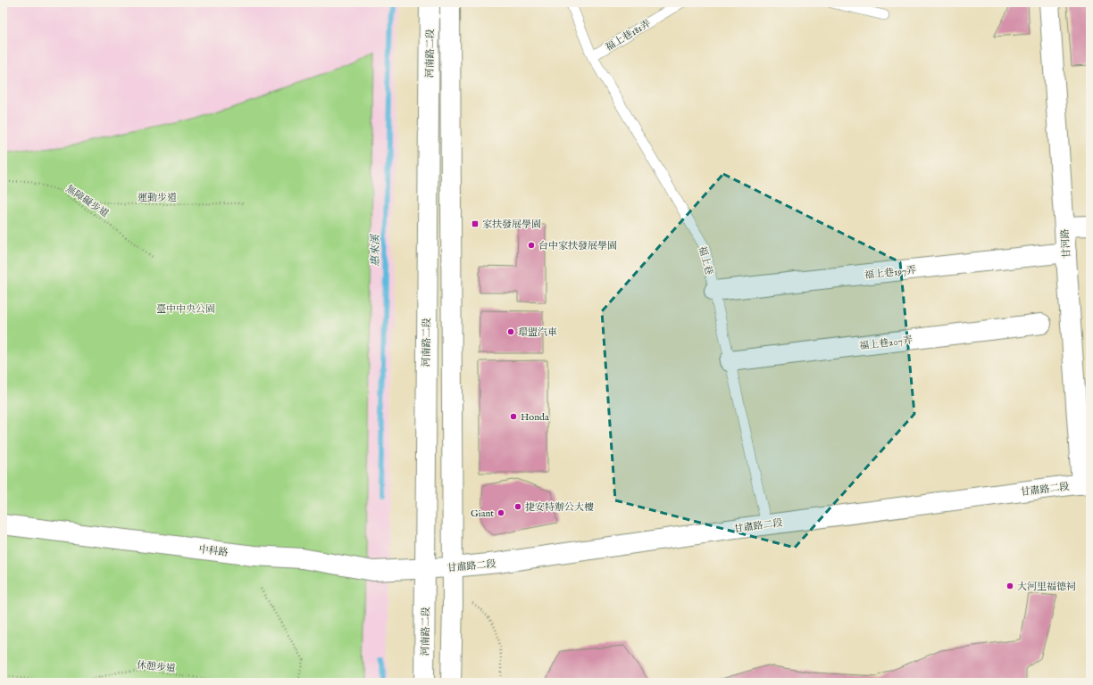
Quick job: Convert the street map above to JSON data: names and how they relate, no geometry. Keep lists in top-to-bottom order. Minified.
{"streets":{"street":["河南路二段","甘河路","福上巷197弄","福上巷207弄","甘肅路二段","中科路"],"lane":["福上巷181弄","福上巷"],"path":["運動步道","無障礙步道","休憩步道"]},"crossings":[["福上巷181弄","福上巷"],["河南路二段","甘肅路二段"],["河南路二段","中科路"],["運動步道","無障礙步道"],["甘河路","福上巷197弄"],["甘河路","甘肅路二段"],["福上巷","福上巷197弄"],["福上巷","福上巷207弄"],["福上巷","甘肅路二段"],["甘肅路二段","中科路"]],"water":["惠來溪"],"parks":["臺中中央公園"],"places":{"transit":["家扶發展學園"],"other":["台中家扶發展學園","環盟汽車","Honda","捷安特辦公大樓","Giant","大河里福德祠"]}}
